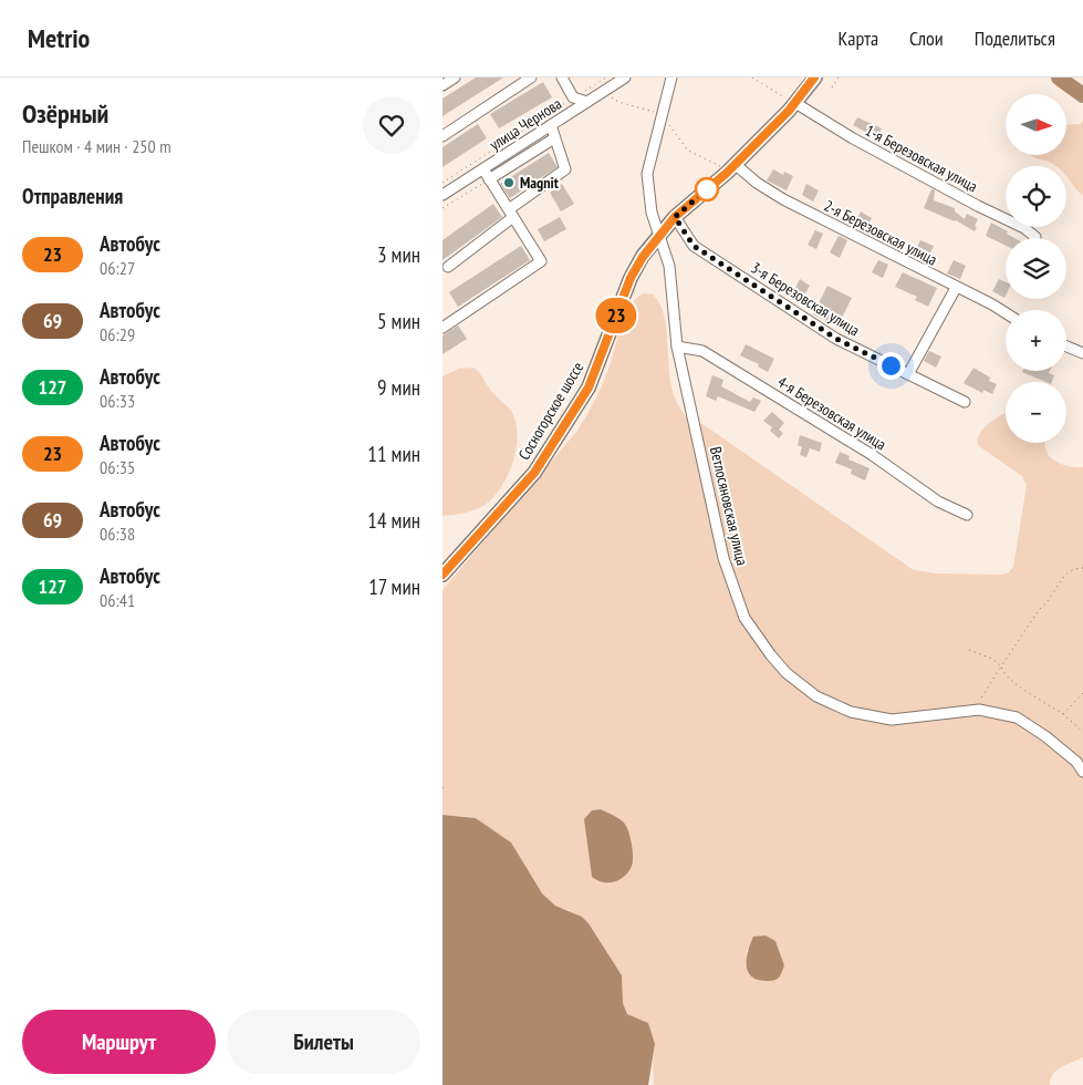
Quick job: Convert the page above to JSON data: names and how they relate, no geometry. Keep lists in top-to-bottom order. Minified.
{"streets":{"main road":["Сосногорское шоссе"],"street":["улица Чернова","1-я Березовская улица","2-я Березовская улица","3-я Березовская улица","4-я Березовская улица","Ветлосяновская улица"]},"crossings":[["1-я Березовская улица","Сосногорское шоссе"],["2-я Березовская улица","Сосногорское шоссе"],["3-я Березовская улица","Сосногорское шоссе"],["Сосногорское шоссе","Ветлосяновская улица"],["4-я Березовская улица","Ветлосяновская улица"]],"places":["Magnit"],"lines":["bus line 23"],"north":"right","page":{"header":"Metrio","nav":["Карта","Слои","Поделиться"],"heading":[["Озёрный","Пешком · 4 мин · 250 m"],"Отправления"],"on_map":"23","map_buttons":["+","−"],"list":[{"mark":"23","name":"Автобус","note":"06:27","value":"3 мин"},{"mark":"69","name":"Автобус","note":"06:29","value":"5 мин"},{"mark":"127","name":"Автобус","note":"06:33","value":"9 мин"},{"mark":"23","name":"Автобус","note":"06:35","value":"11 мин"},{"mark":"69","name":"Автобус","note":"06:38","value":"14 мин"},{"mark":"127","name":"Автобус","note":"06:41","value":"17 мин"}],"buttons":["Маршрут","Билеты"]}}
